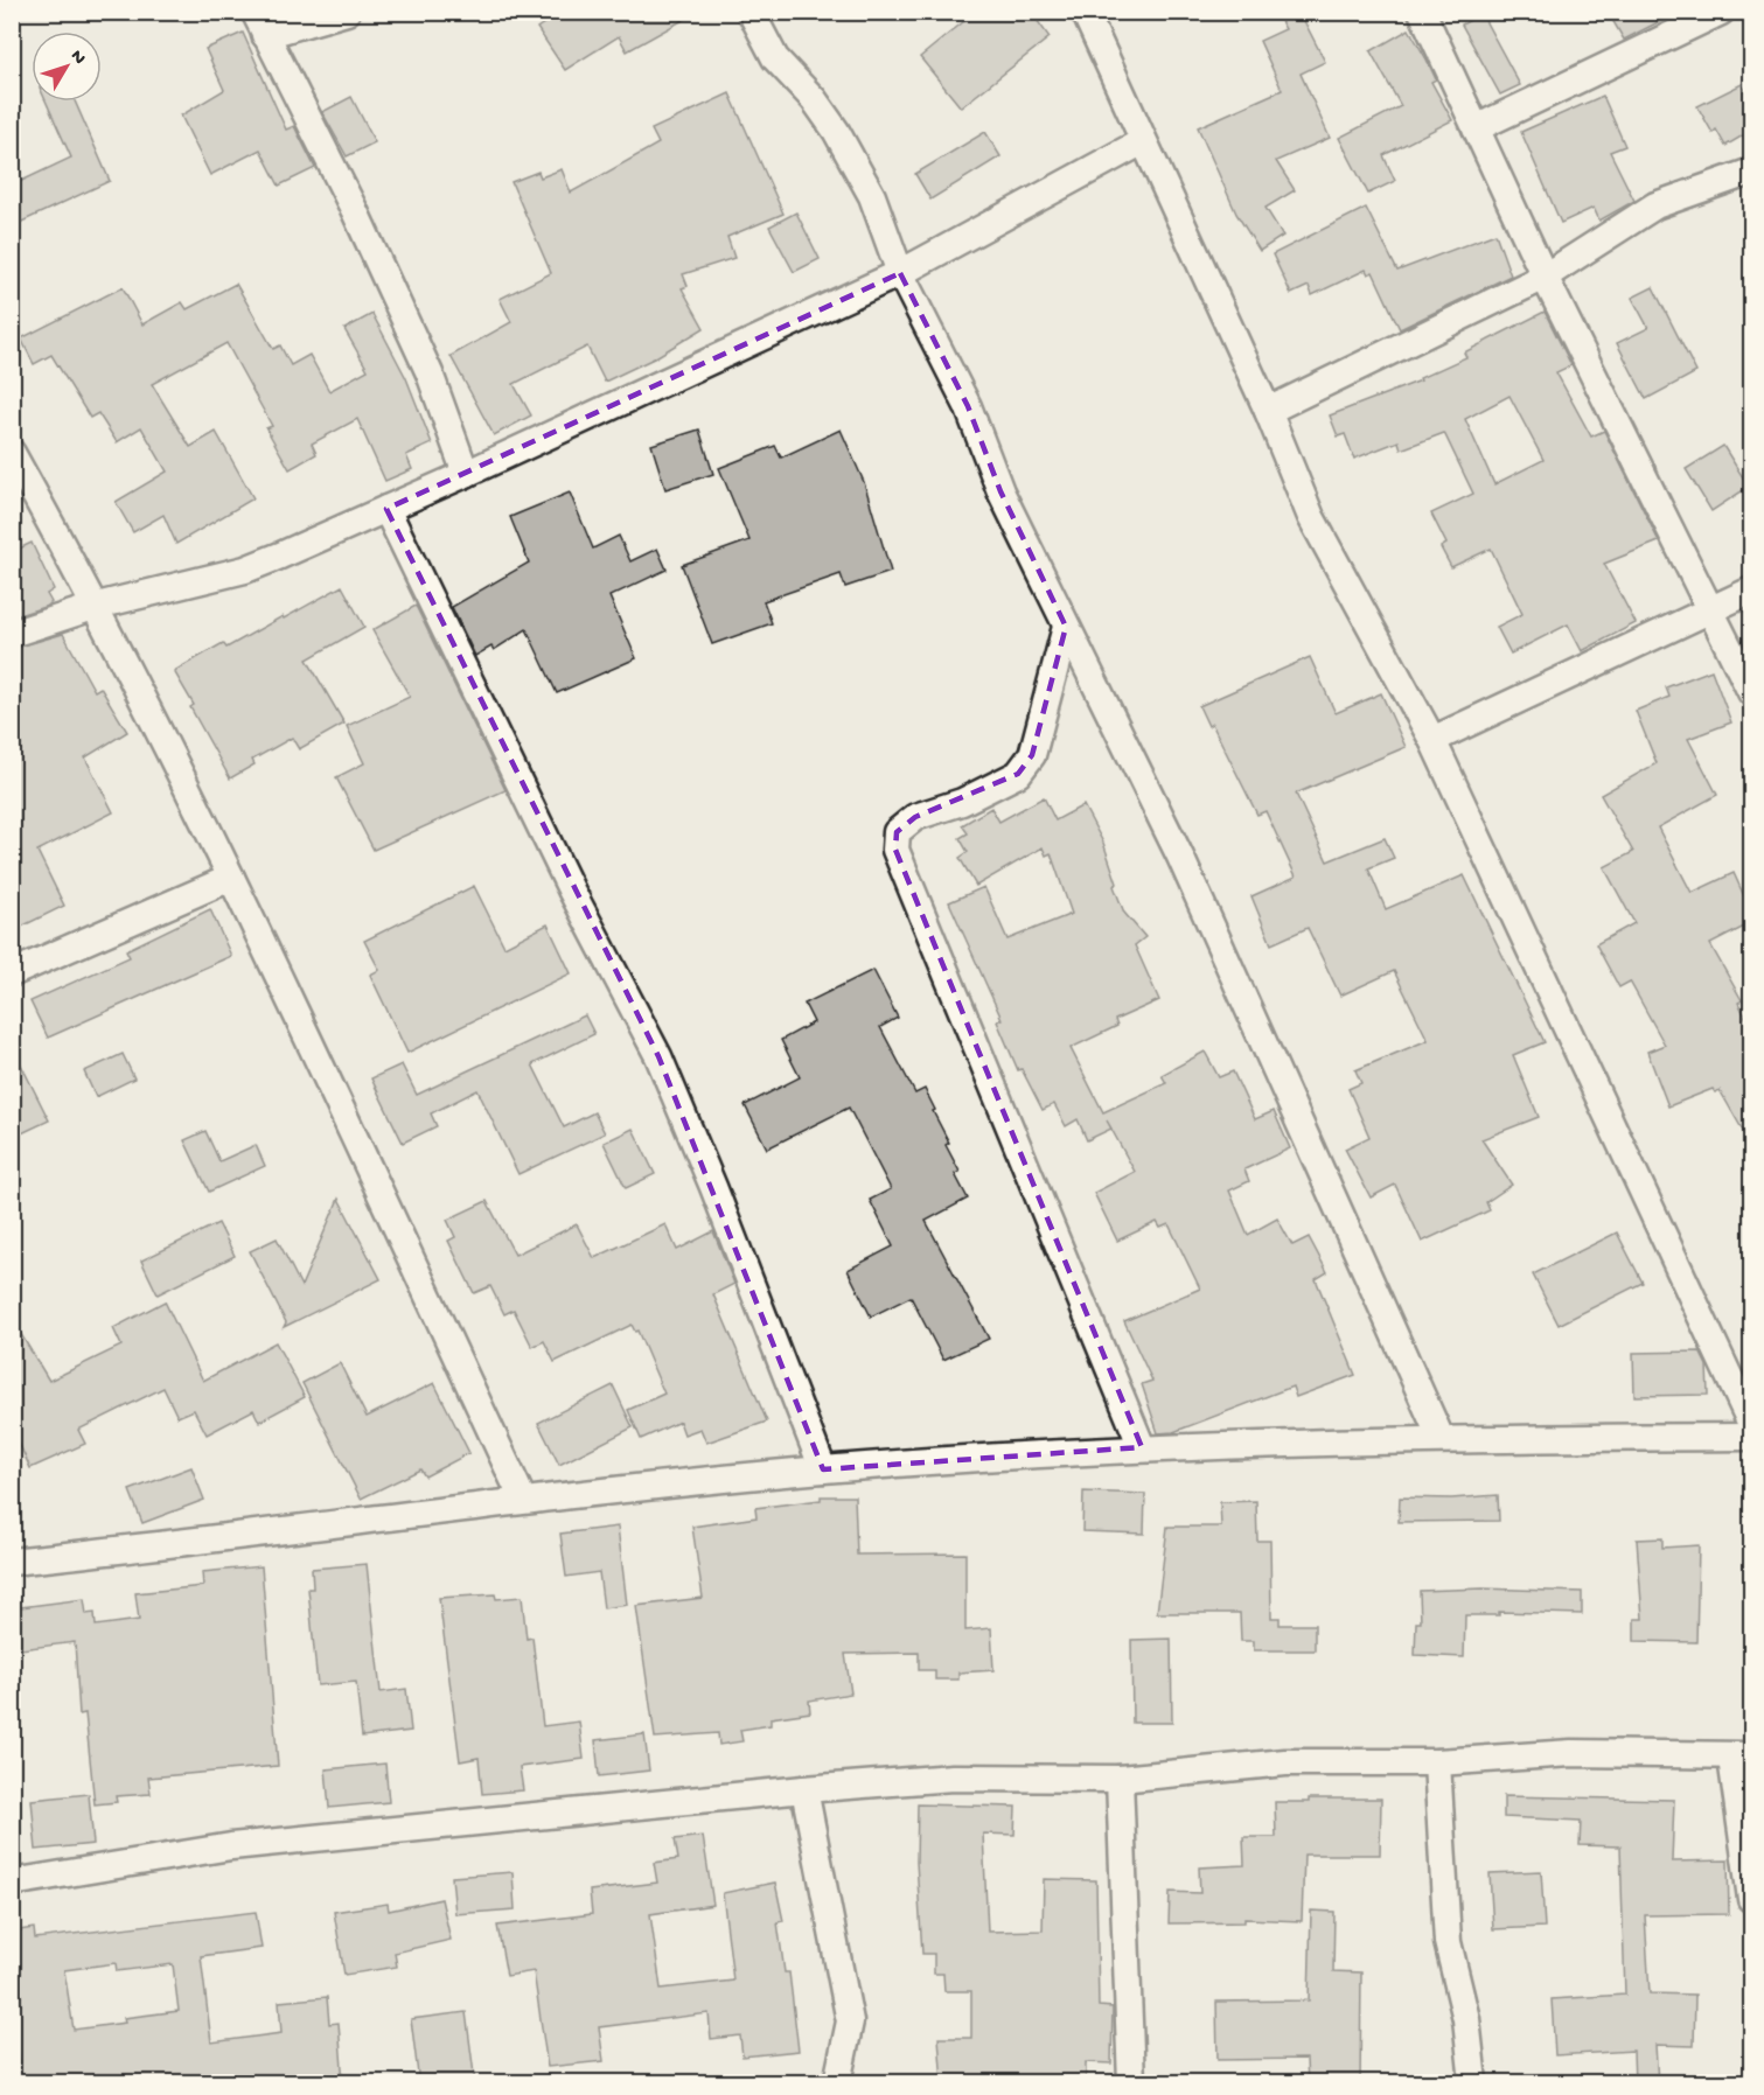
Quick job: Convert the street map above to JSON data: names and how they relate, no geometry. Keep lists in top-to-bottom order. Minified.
{"north":"top right"}
